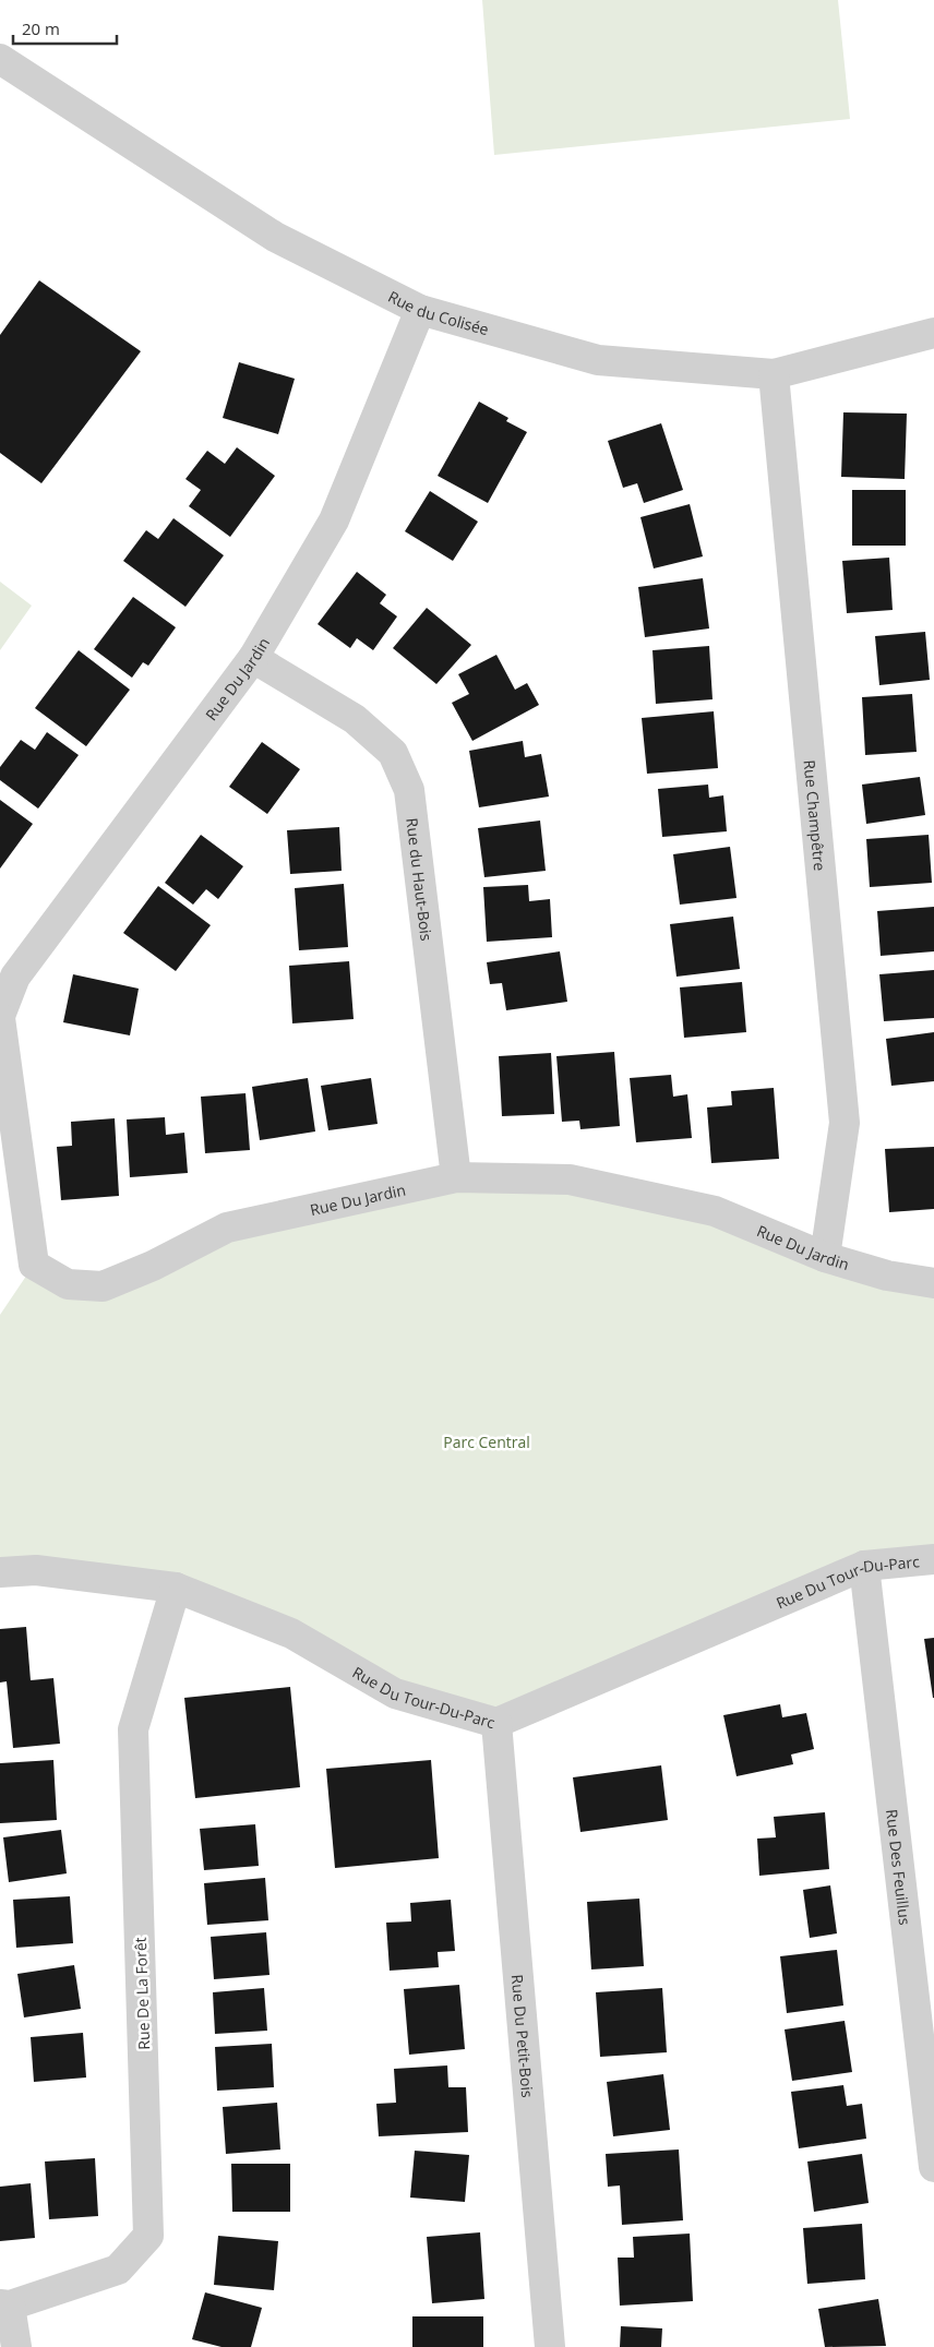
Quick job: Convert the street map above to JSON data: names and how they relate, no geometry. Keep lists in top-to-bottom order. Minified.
{"streets":{"street":["Rue du Colisée","Rue Du Jardin","Rue Champêtre","Rue du Haut-Bois","Rue Du Tour-Du-Parc","Rue Des Feuillus","Rue De La Forêt","Rue Du Petit-Bois"]},"crossings":[["Rue du Colisée","Rue Du Jardin"],["Rue du Colisée","Rue Champêtre"],["Rue Du Jardin","Rue Champêtre"],["Rue Du Jardin","Rue du Haut-Bois"],["Rue Du Tour-Du-Parc","Rue Des Feuillus"],["Rue Du Tour-Du-Parc","Rue De La Forêt"],["Rue Du Tour-Du-Parc","Rue Du Petit-Bois"]],"parks":["Parc Central"],"scale_bar":"20 m"}
